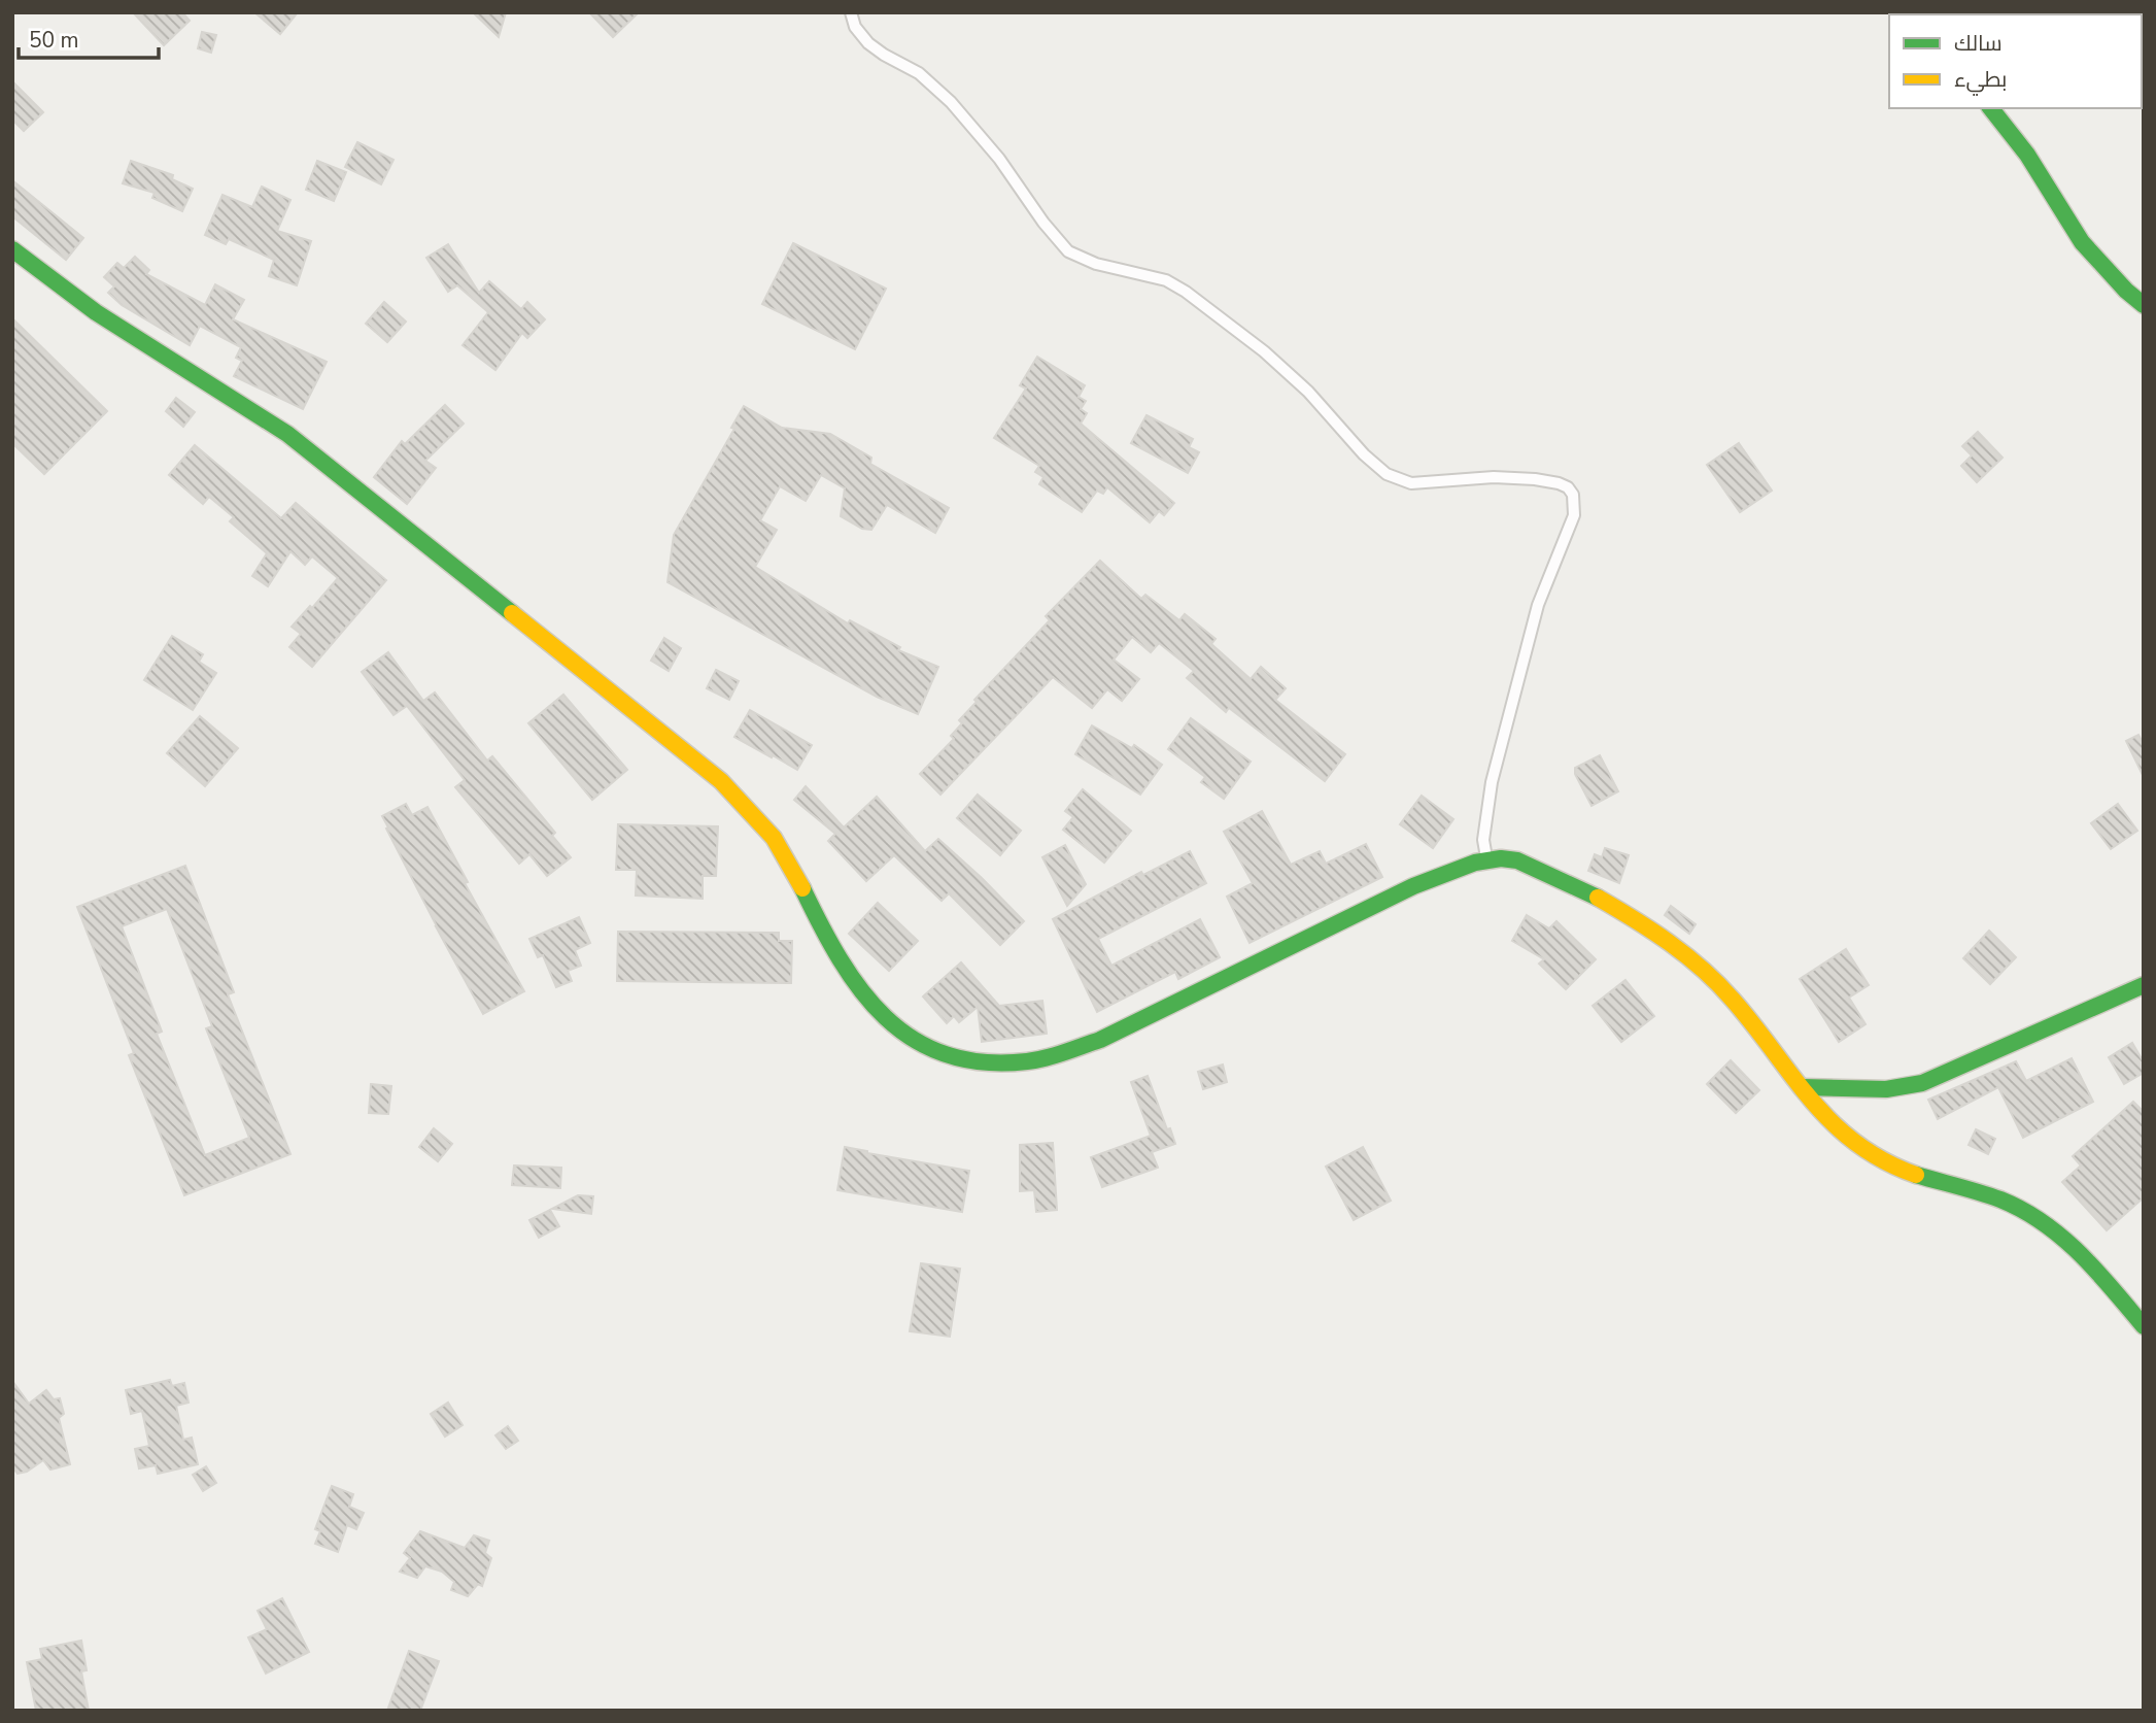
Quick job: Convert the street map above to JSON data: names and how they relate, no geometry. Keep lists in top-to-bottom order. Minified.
{"legend":["سالك","بطيء"],"scale_bar":"50 m"}
